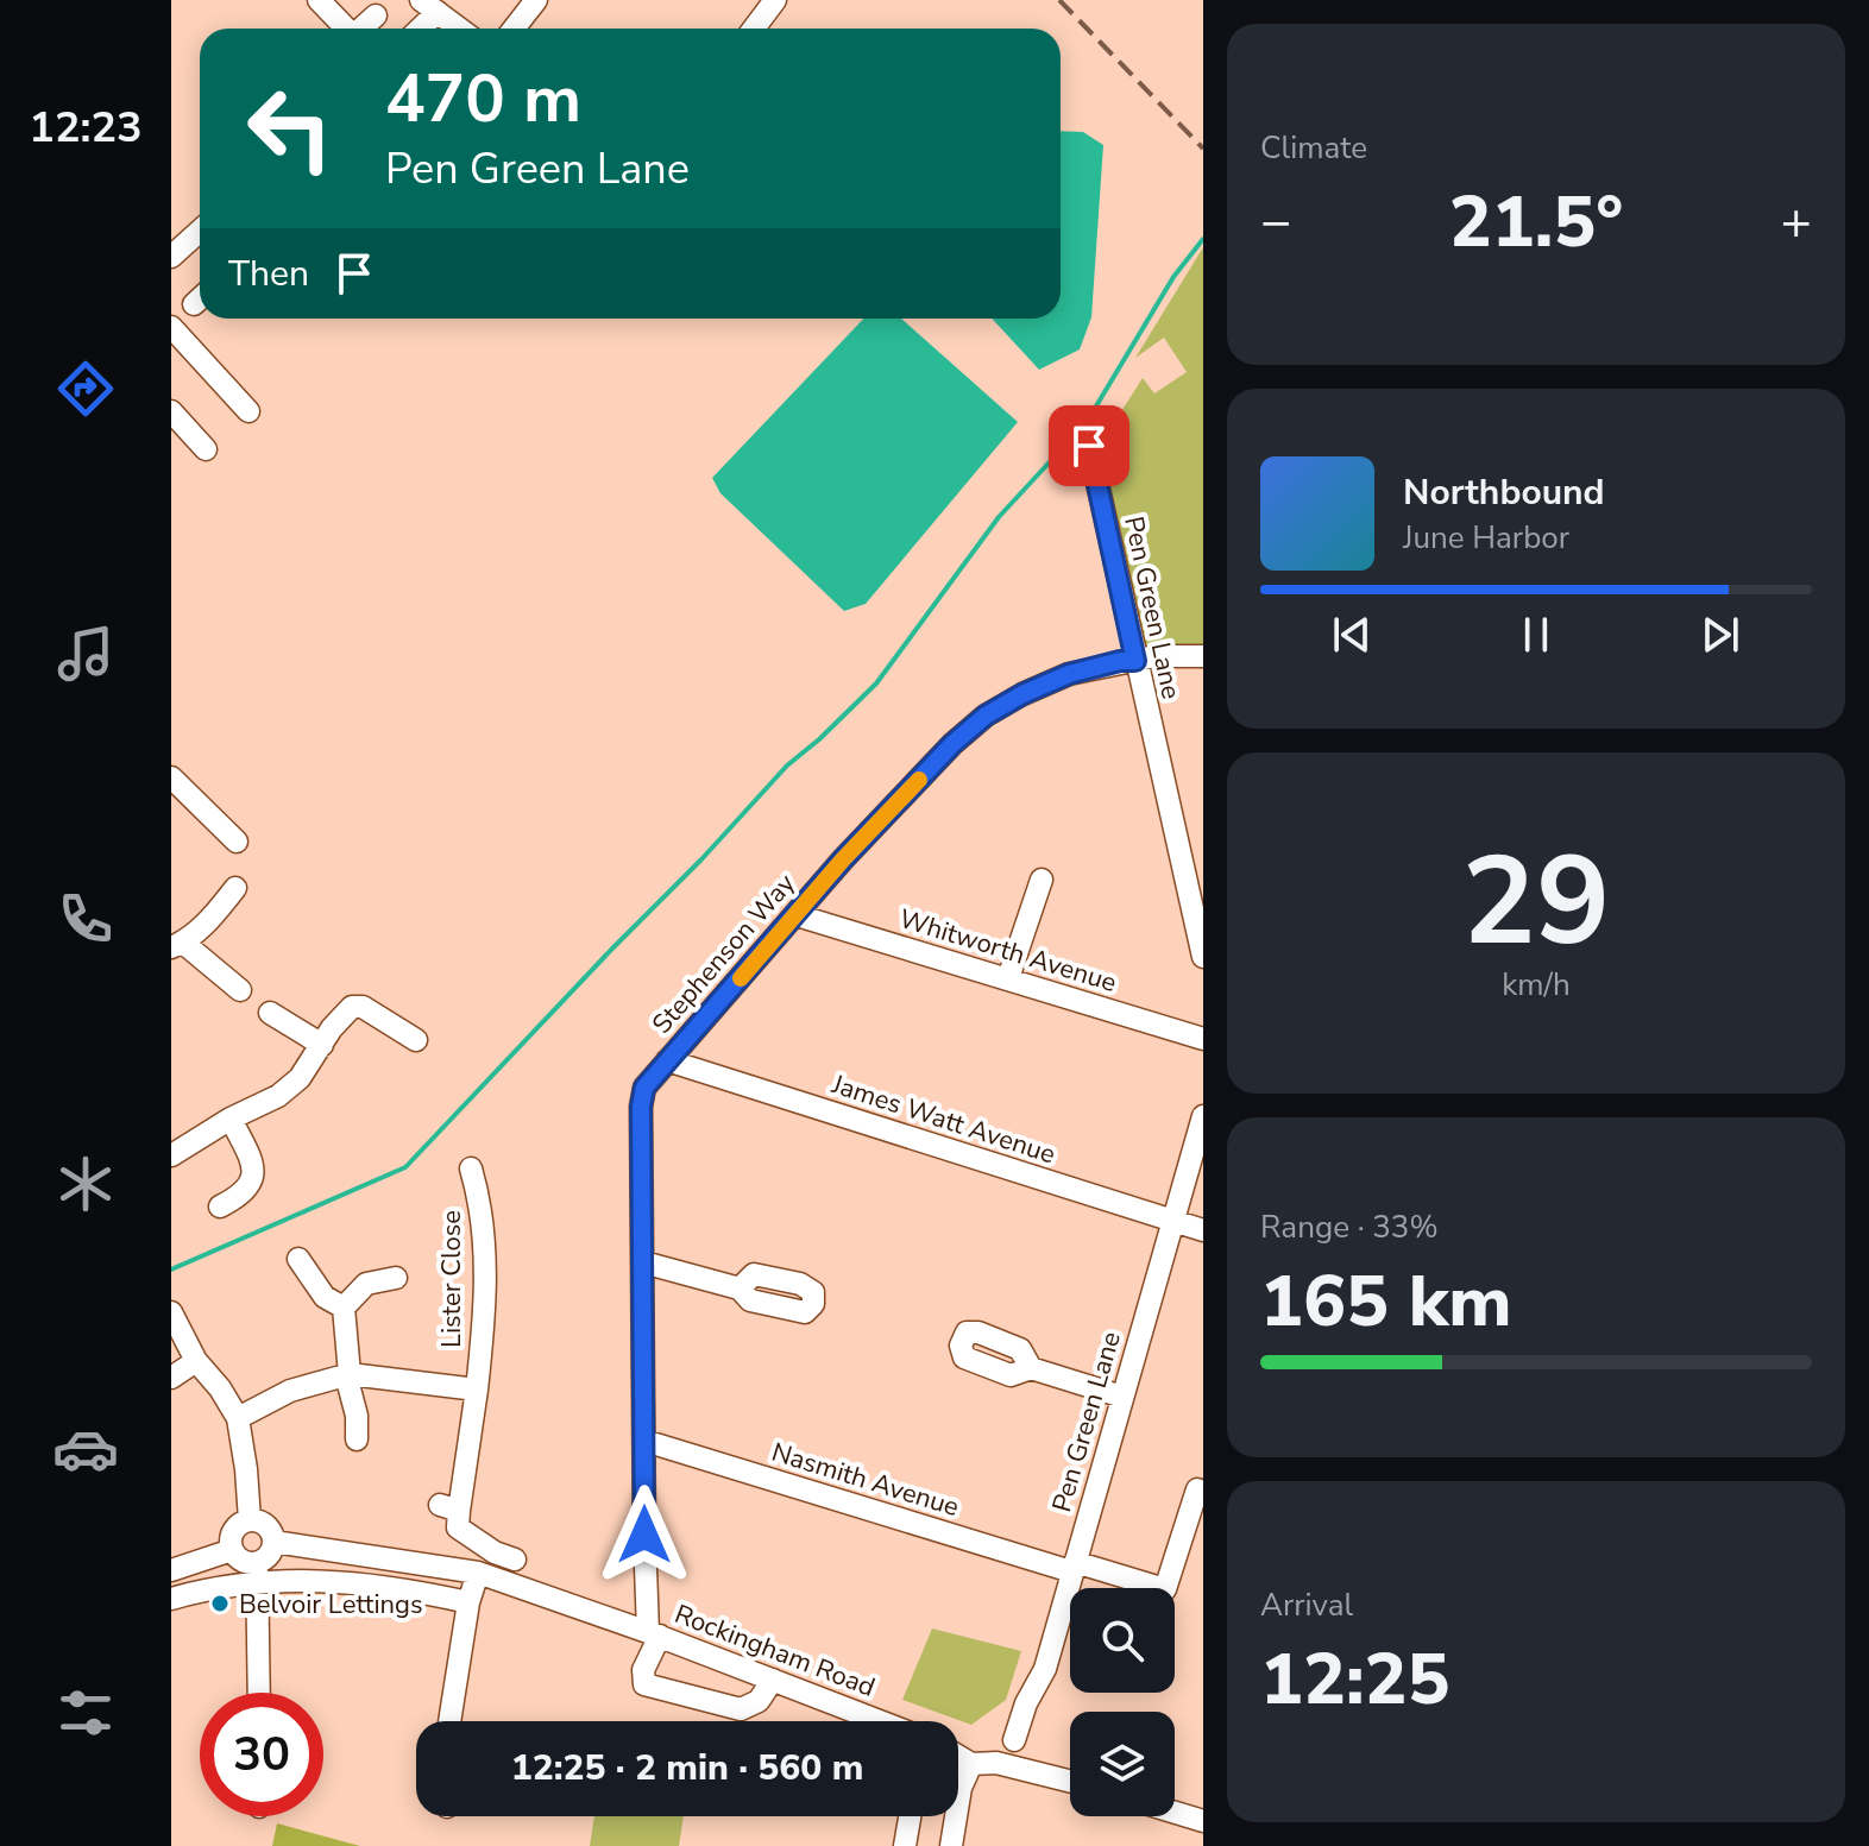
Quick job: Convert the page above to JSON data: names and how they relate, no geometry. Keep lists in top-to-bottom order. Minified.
{"streets":{"street":["Pen Green Lane","Whitworth Avenue","Stephenson Way","James Watt Avenue","Lister Close","Nasmith Avenue","Rockingham Road"]},"crossings":[["Pen Green Lane","Stephenson Way"],["Pen Green Lane","James Watt Avenue"],["Pen Green Lane","Nasmith Avenue"],["Whitworth Avenue","Stephenson Way"],["Stephenson Way","James Watt Avenue"],["Stephenson Way","Nasmith Avenue"],["Stephenson Way","Rockingham Road"]],"places":["Belvoir Lettings"],"page":{"tabs":"12:23","tile":["Climate",["29","km/h"],["Range · 33%","165 km"],["Arrival","12:25"]],"turn":["470 m","Pen Green Lane"],"heat":["−","21.5°","+"],"then":"Then","song":["Northbound","June Harbor"],"limit":"30","trip":"12:25 · 2 min · 560 m"}}
